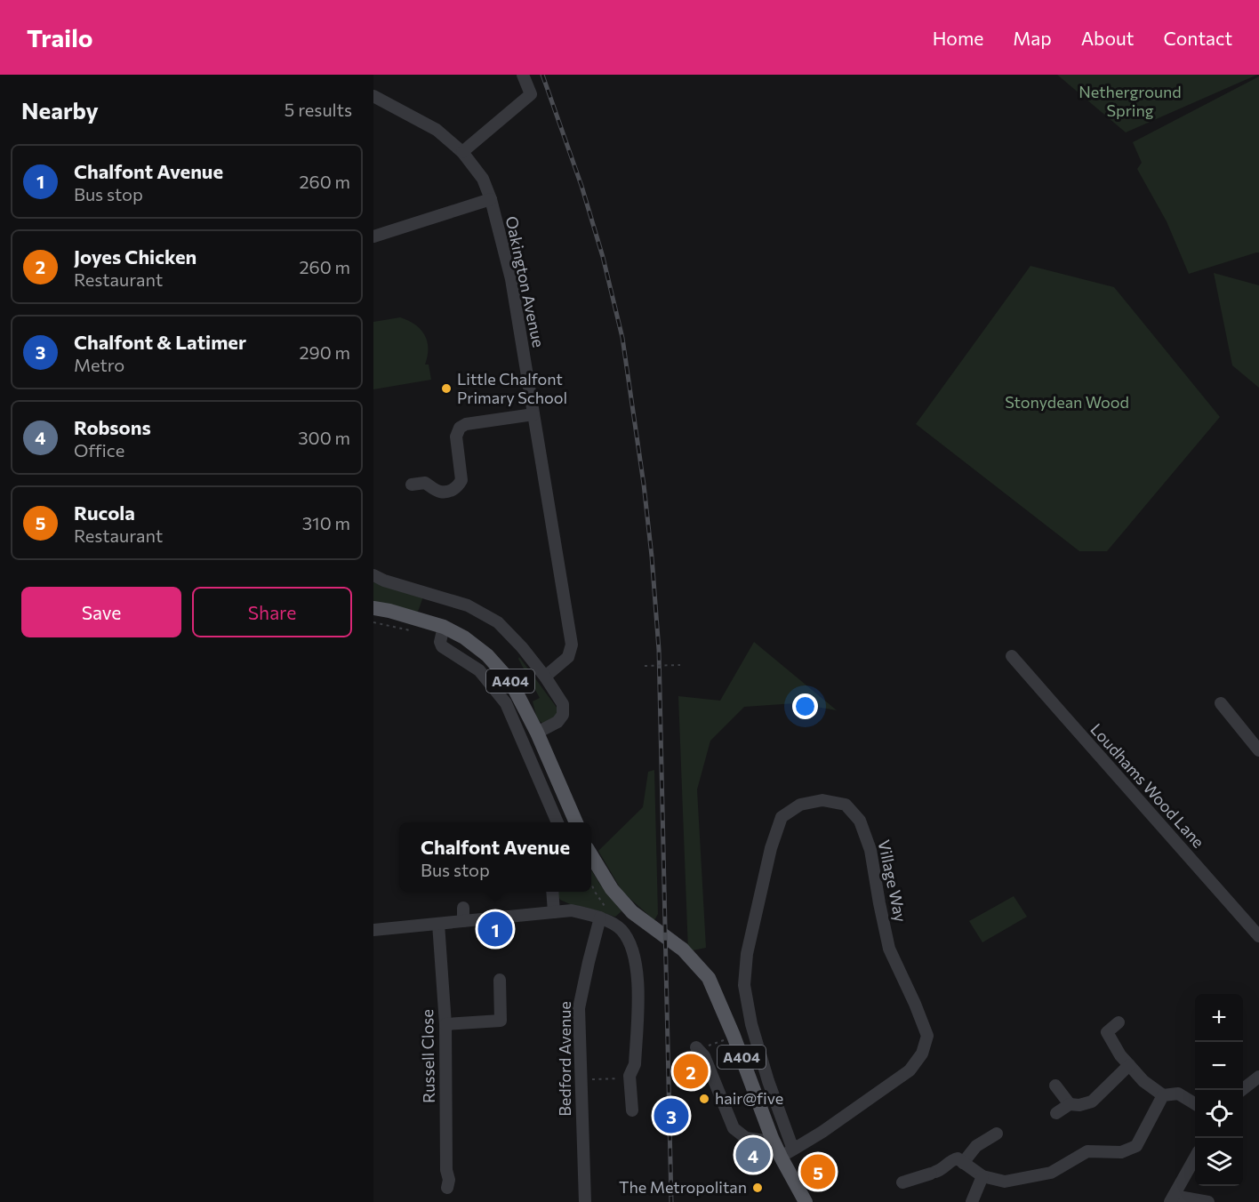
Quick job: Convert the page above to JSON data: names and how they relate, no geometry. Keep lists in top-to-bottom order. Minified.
{"streets":{"main road":["A404"],"street":["Oakington Avenue","Loudhams Wood Lane","Village Way","Russell Close","Bedford Avenue"]},"crossings":[["A404","Village Way"]],"parks":["Netherground Spring","Stonydean Wood"],"places":["Little Chalfont Primary School","hair@five","The Metropolitan"],"page":{"header":"Trailo","nav":["Home","Map","About","Contact"],"heading":["Nearby","5 results"],"list":[{"mark":"1","name":"Chalfont Avenue","note":"Bus stop","value":"260 m"},{"mark":"2","name":"Joyes Chicken","note":"Restaurant","value":"260 m"},{"mark":"3","name":"Chalfont & Latimer","note":"Metro","value":"290 m"},{"mark":"4","name":"Robsons","note":"Office","value":"300 m"},{"mark":"5","name":"Rucola","note":"Restaurant","value":"310 m"}],"buttons":["Save","Share"],"popup":["Chalfont Avenue","Bus stop"],"pins":["1","2","3","4","5"],"map_buttons":["+","−"]}}
